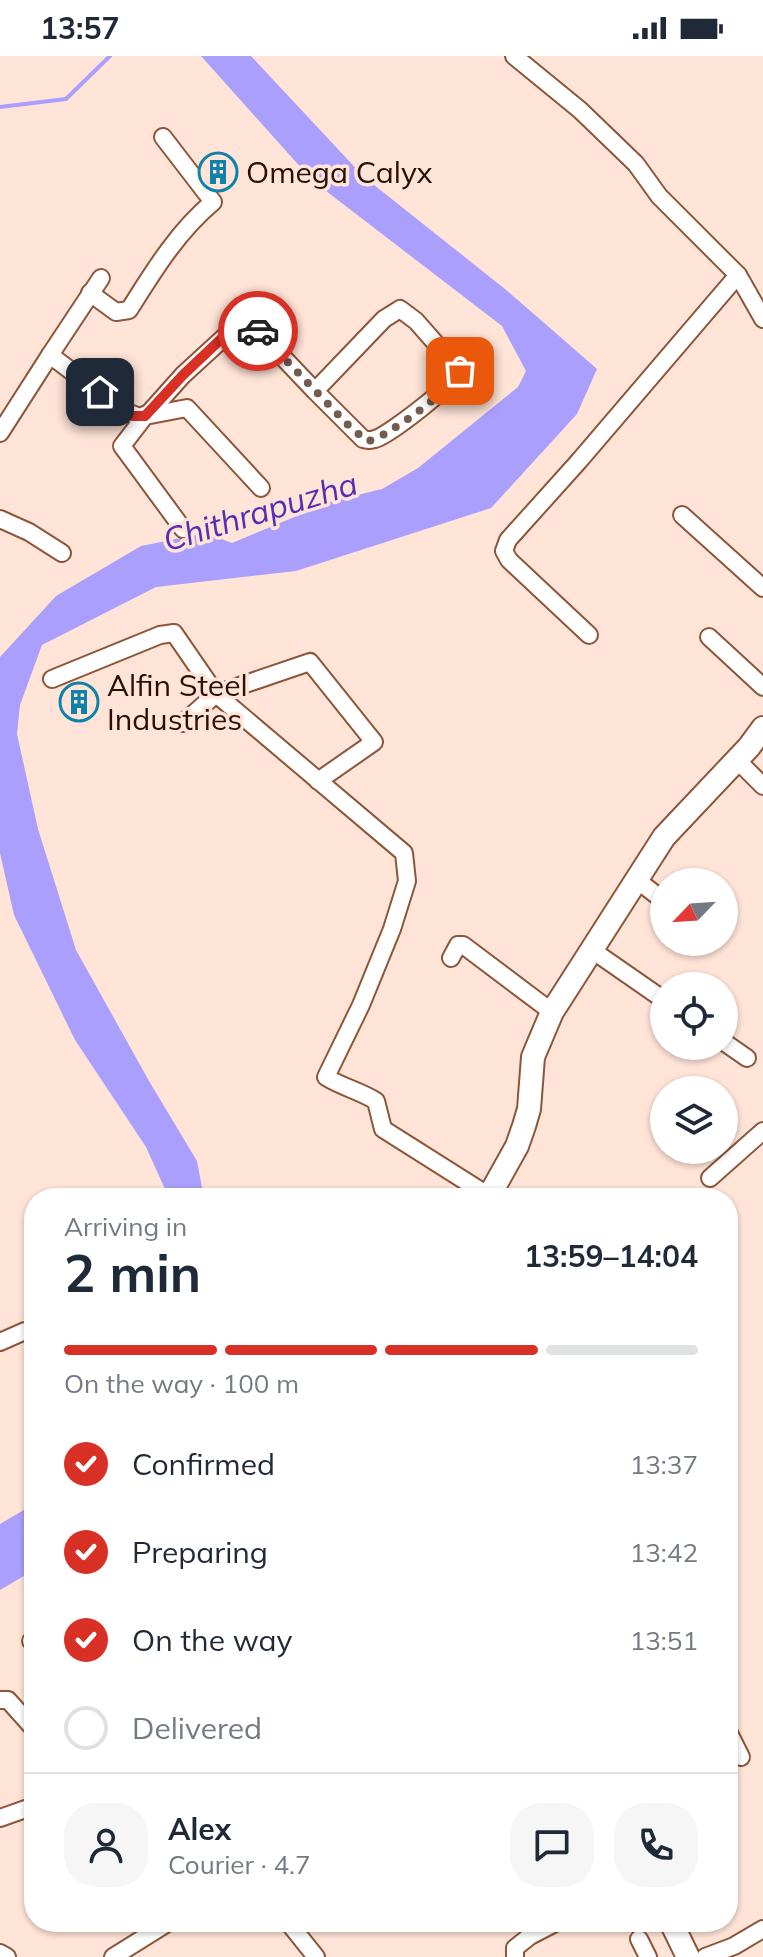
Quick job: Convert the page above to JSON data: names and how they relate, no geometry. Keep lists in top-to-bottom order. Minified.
{"water":["Chithrapuzha"],"places":{"building":["Omega Calyx","Alfin Steel Industries"]},"north":"bottom left","page":{"status":"13:57","heading":["2 min","Arriving in","13:59–14:04"],"panel":["Alex","Courier · 4.7"],"bar":"On the way · 100 m","list":[["Confirmed","13:37"],["Preparing","13:42"],["On the way","13:51"],"Delivered"]}}
